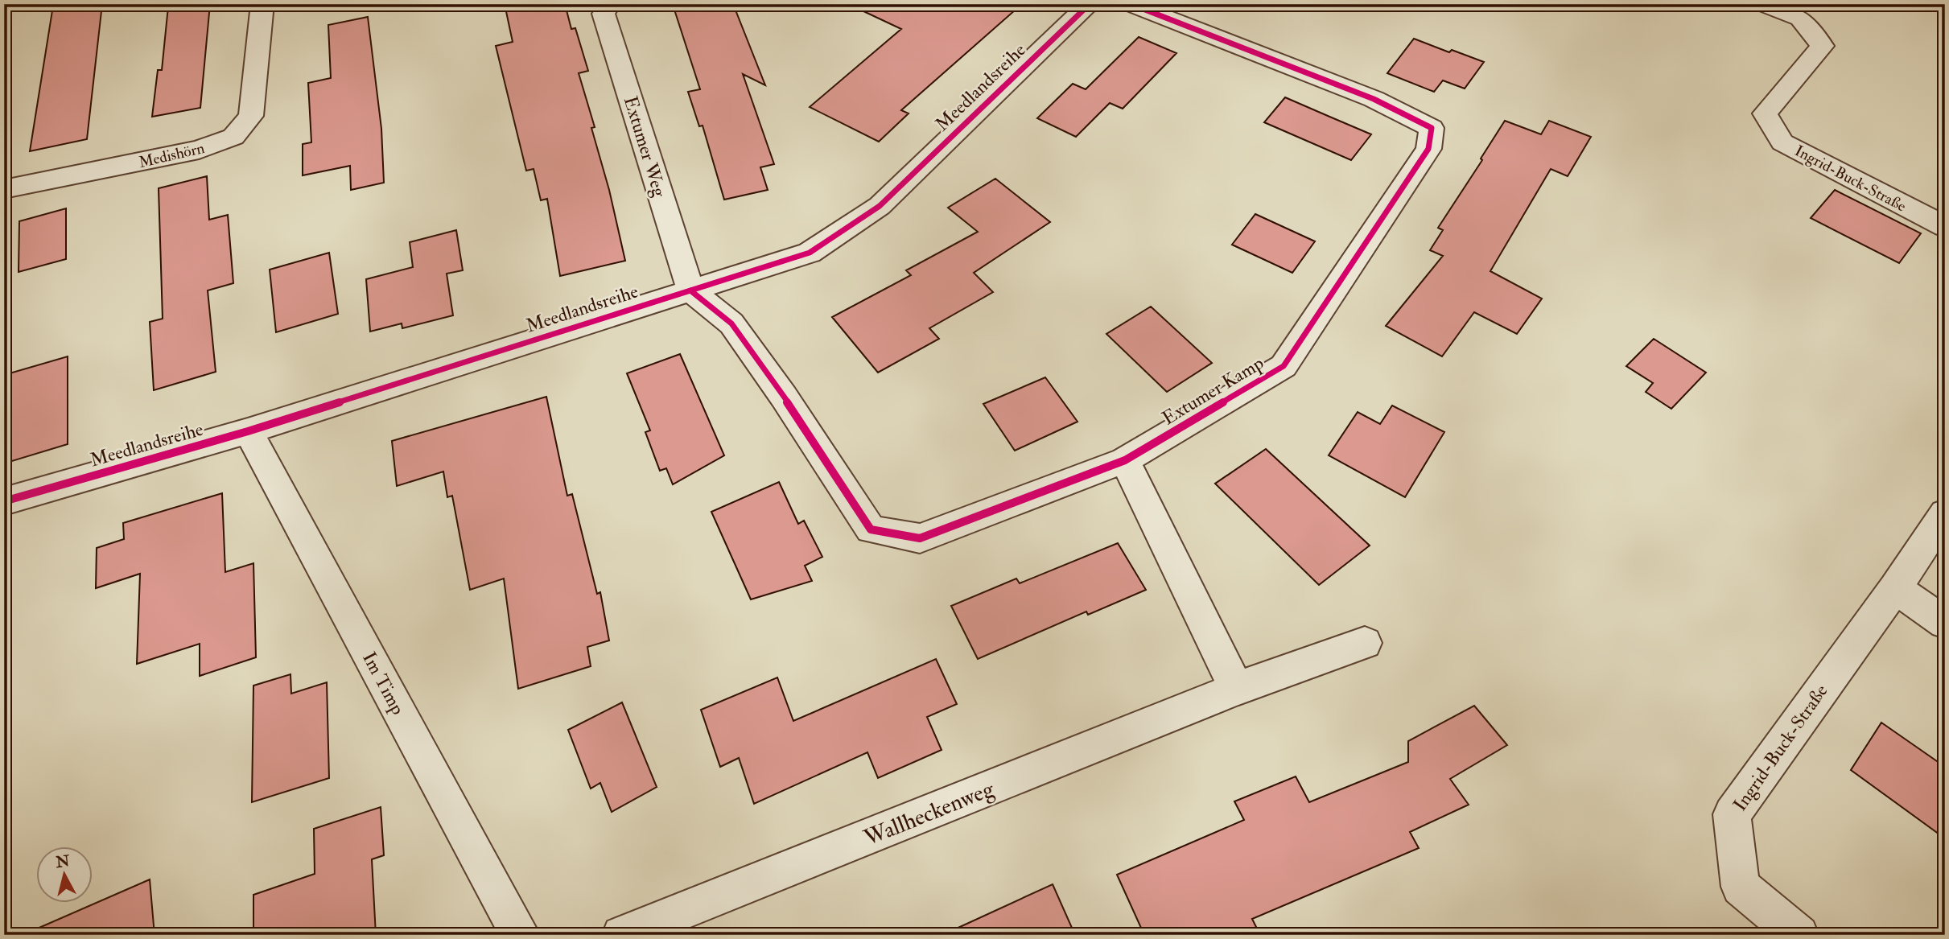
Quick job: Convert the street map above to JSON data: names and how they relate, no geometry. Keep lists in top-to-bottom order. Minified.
{"streets":{"street":["Meedlandsreihe","Extumer Weg","Medishörn","Ingrid-Buck-Straße","Extumer Kamp","Im Timp","Wallheckenweg"]},"crossings":[["Meedlandsreihe","Extumer Weg"],["Meedlandsreihe","Extumer Kamp"],["Meedlandsreihe","Im Timp"],["Extumer Weg","Extumer Kamp"]],"north":"top"}
